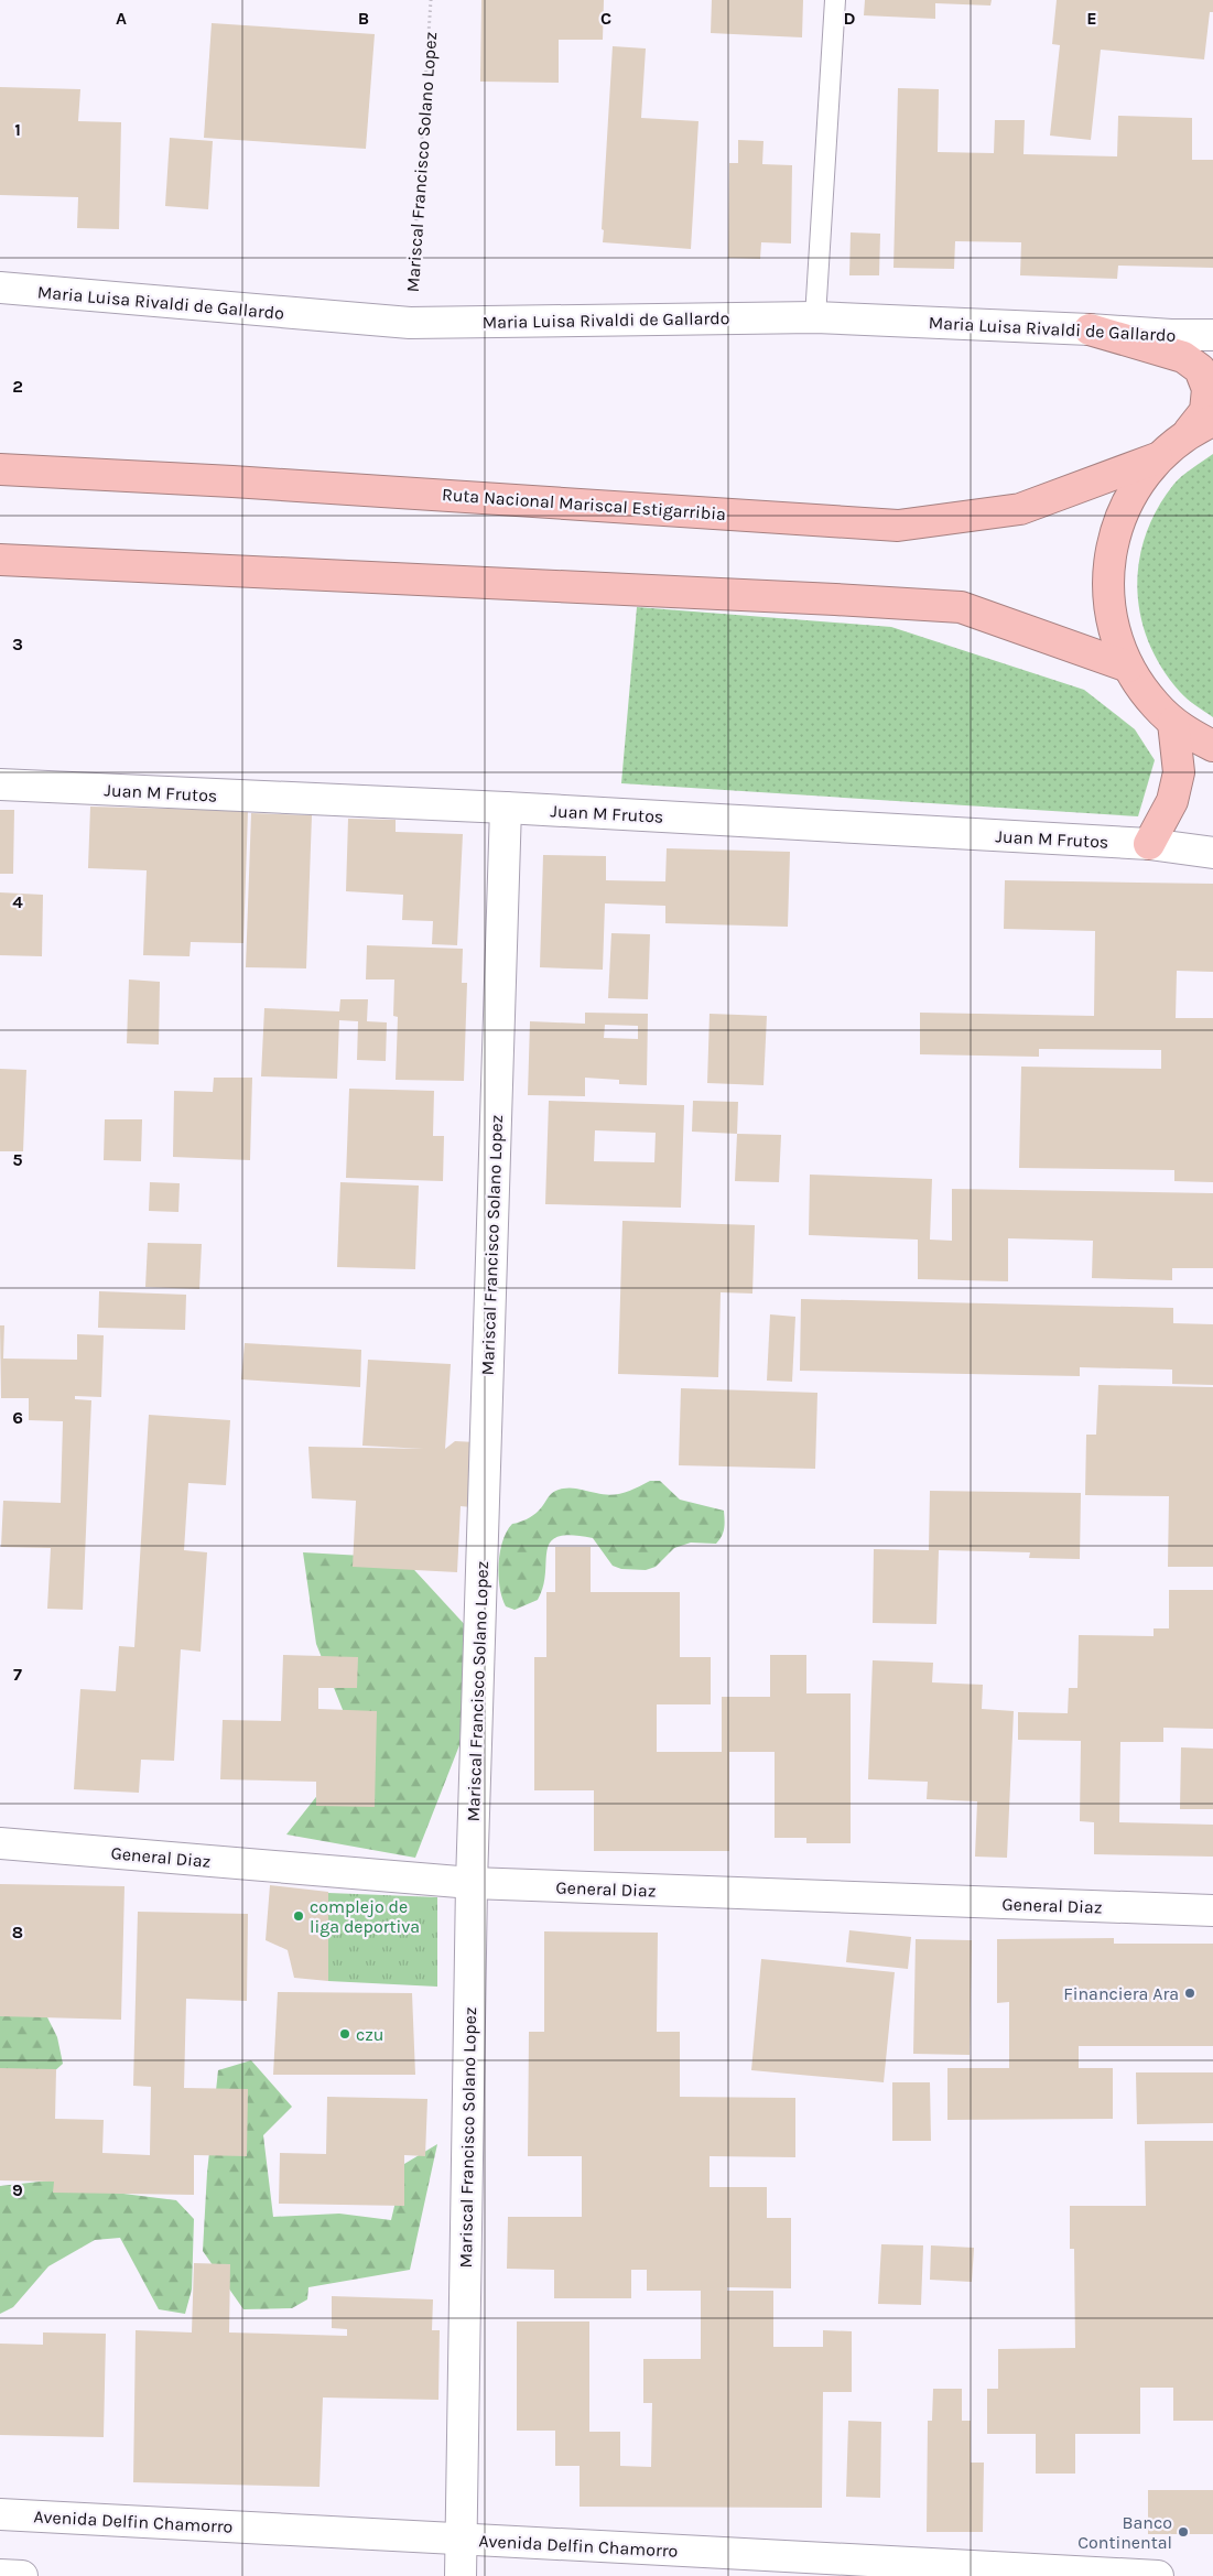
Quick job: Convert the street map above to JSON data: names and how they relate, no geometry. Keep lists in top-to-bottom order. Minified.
{"streets":{"highway":["Ruta Nacional Mariscal Estigarribia"],"street":["Mariscal Francisco Solano Lopez","Maria Luisa Rivaldi de Gallardo","Juan M Frutos","General Diaz","Avenida Delfin Chamorro"]},"crossings":[["Mariscal Francisco Solano Lopez","Maria Luisa Rivaldi de Gallardo"],["Mariscal Francisco Solano Lopez","Juan M Frutos"],["Mariscal Francisco Solano Lopez","General Diaz"],["Mariscal Francisco Solano Lopez","Avenida Delfin Chamorro"]],"places":["complejo de liga deportiva","Financiera Ara","czu","Banco Continental"],"grid":{"columns":["A","B","C","D","E"],"rows":["1","2","3","4","5","6","7","8","9"]}}
